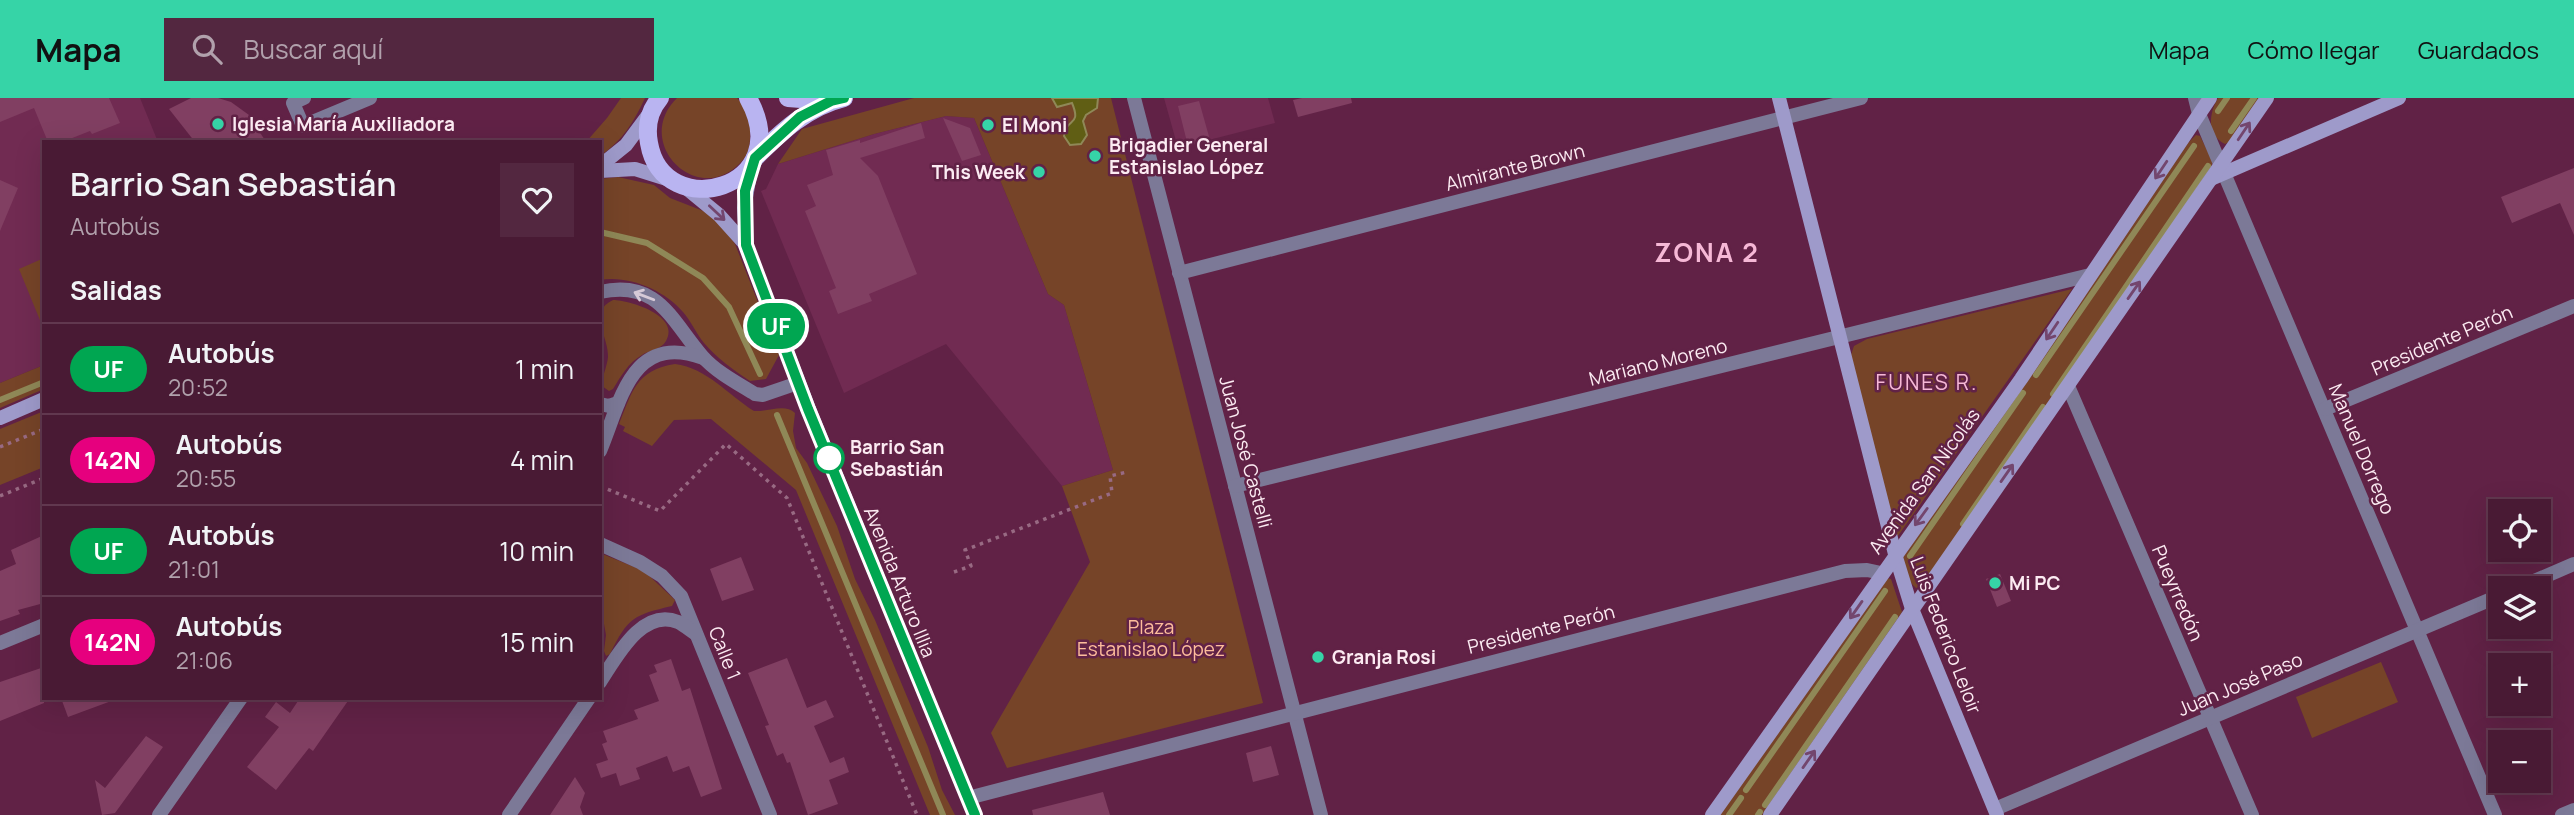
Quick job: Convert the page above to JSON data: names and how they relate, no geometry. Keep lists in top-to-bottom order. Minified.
{"streets":{"street":["Almirante Brown","Presidente Perón","Mariano Moreno","Manuel Dorrego","Juan José Castelli","Avenida San Nicolás","Avenida Arturo Illia","Pueyrredón","Luis Federico Leloir","Calle 1","Juan José Paso"]},"crossings":[["Almirante Brown","Juan José Castelli"],["Almirante Brown","Luis Federico Leloir"],["Presidente Perón","Manuel Dorrego"],["Presidente Perón","Juan José Castelli"],["Presidente Perón","Avenida San Nicolás"],["Presidente Perón","Avenida Arturo Illia"],["Mariano Moreno","Juan José Castelli"],["Mariano Moreno","Avenida San Nicolás"],["Mariano Moreno","Luis Federico Leloir"],["Manuel Dorrego","Avenida San Nicolás"],["Manuel Dorrego","Juan José Paso"],["Avenida San Nicolás","Luis Federico Leloir"],["Pueyrredón","Juan José Paso"],["Luis Federico Leloir","Juan José Paso"]],"districts":["ZONA 2","FUNES R."],"parks":["Plaza Estanislao López"],"places":["Iglesia María Auxiliadora","El Moni","Brigadier General Estanislao López","This Week","Barrio San Sebastián","Mi PC","Granja Rosi"],"lines":["bus line UF"],"page":{"header":"Mapa","search":"Buscar aquí","nav":["Mapa","Cómo llegar","Guardados"],"on_map":"UF","heading":[["Barrio San Sebastián","Autobús"],"Salidas"],"list":[{"mark":"UF","name":"Autobús","note":"20:52","value":"1 min"},{"mark":"142N","name":"Autobús","note":"20:55","value":"4 min"},{"mark":"UF","name":"Autobús","note":"21:01","value":"10 min"},{"mark":"142N","name":"Autobús","note":"21:06","value":"15 min"}],"map_buttons":["+","−"]}}
